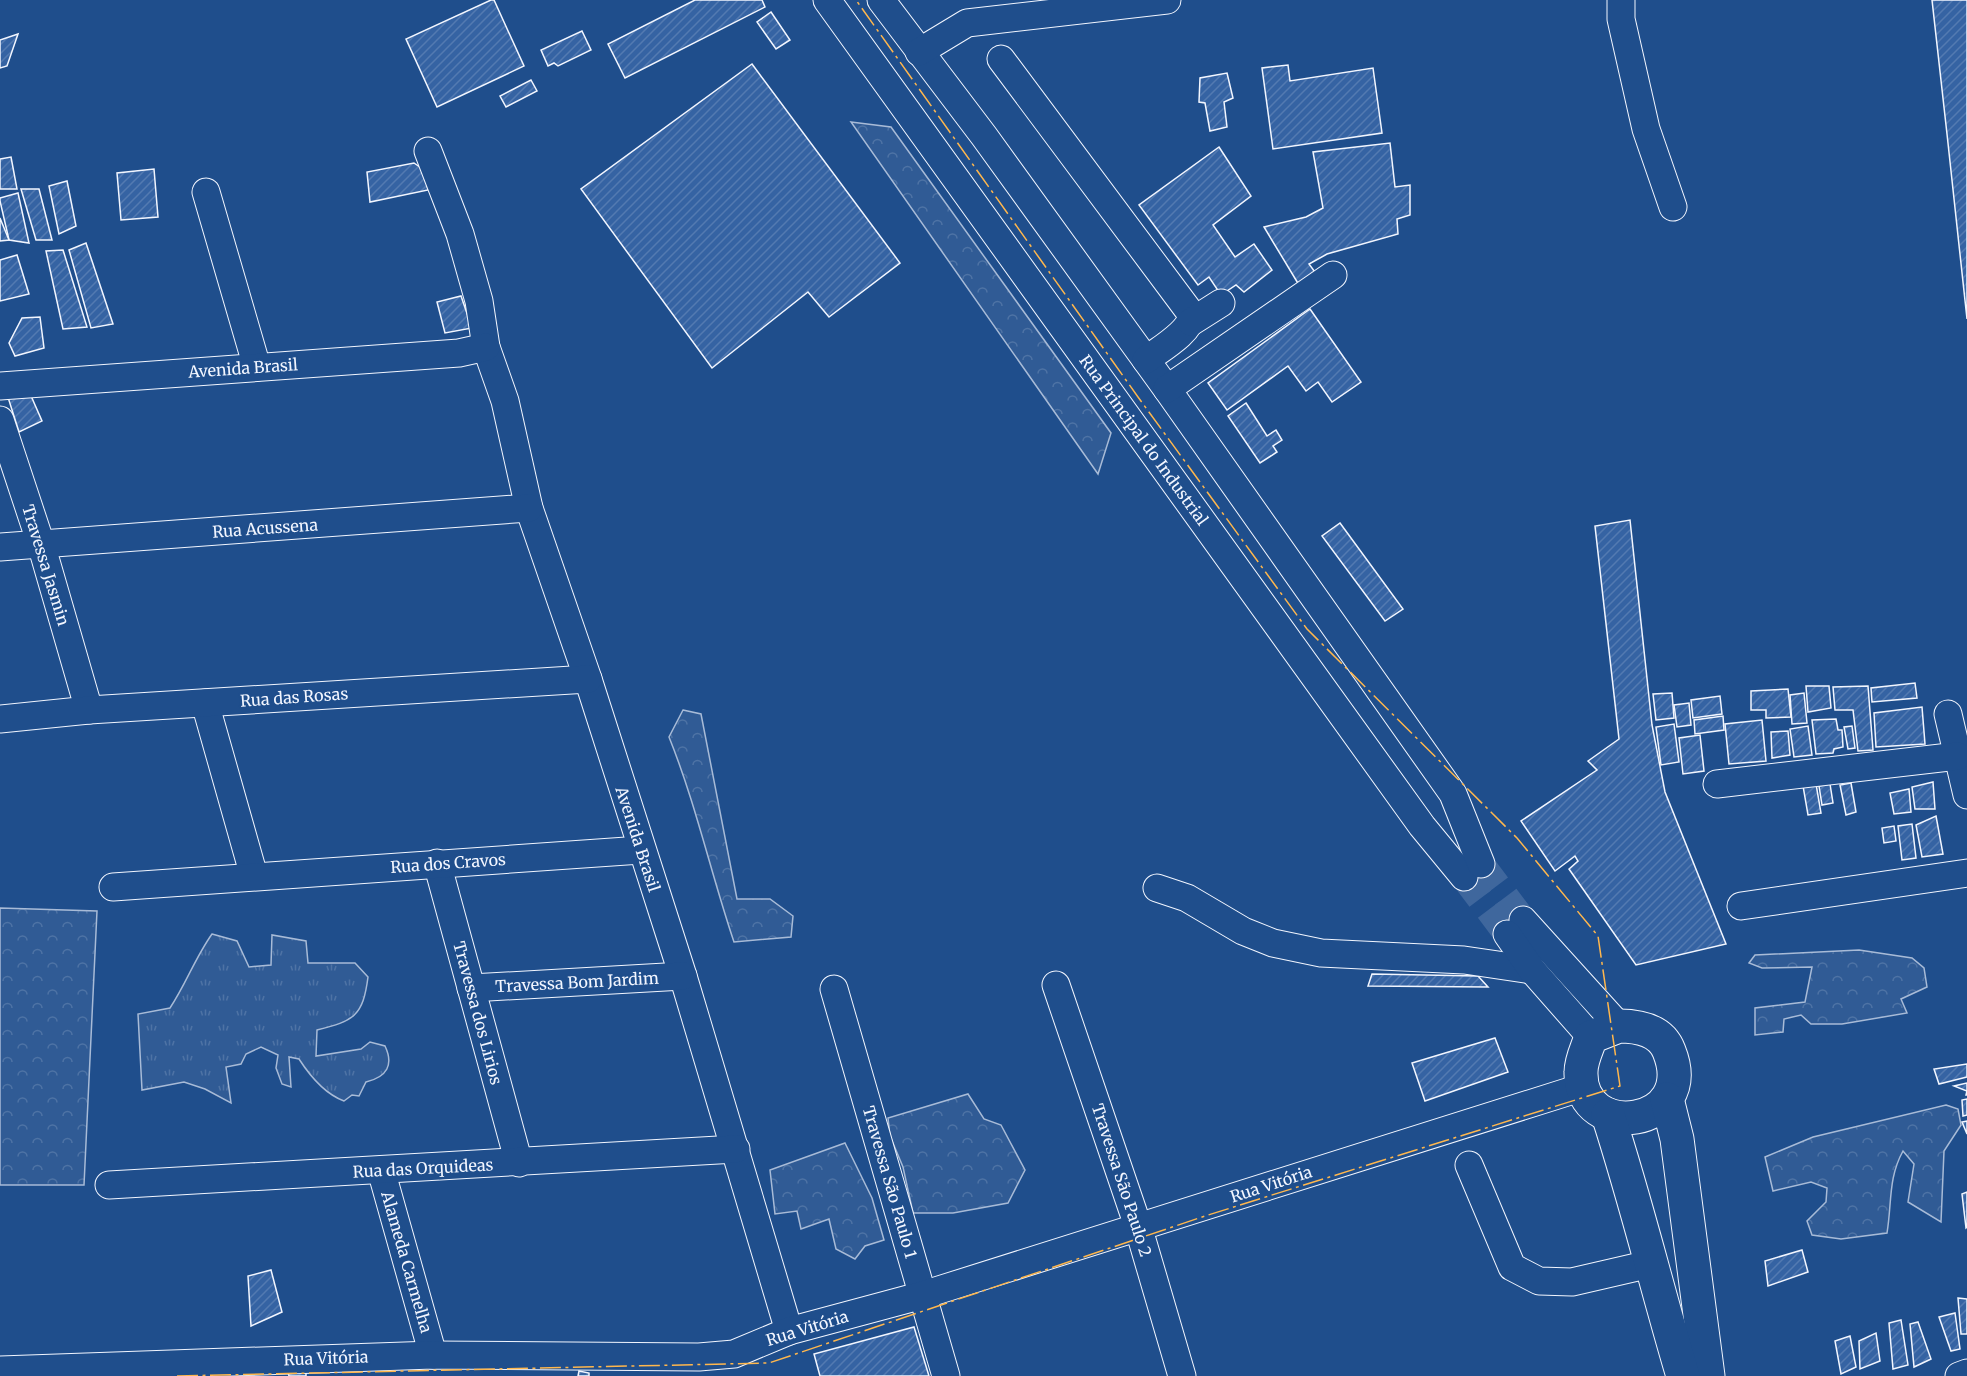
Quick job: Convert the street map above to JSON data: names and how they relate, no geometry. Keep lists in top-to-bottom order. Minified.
{"streets":{"street":["Avenida Brasil","Rua Principal do Industrial","Rua Acussena","Travessa Jasmin","Rua das Rosas","Rua dos Cravos","Travessa Bom Jardim","Travessa dos Lirios","Rua das Orquideas","Travessa São Paulo 2","Travessa São Paulo 1","Rua Vitória","Alameda Carmelha"]},"crossings":[["Avenida Brasil","Rua Acussena"],["Avenida Brasil","Rua das Rosas"],["Avenida Brasil","Rua dos Cravos"],["Avenida Brasil","Travessa Bom Jardim"],["Avenida Brasil","Rua das Orquideas"],["Avenida Brasil","Rua Vitória"],["Rua Acussena","Travessa Jasmin"],["Travessa Jasmin","Rua das Rosas"],["Rua dos Cravos","Travessa dos Lirios"],["Travessa Bom Jardim","Travessa dos Lirios"],["Travessa dos Lirios","Rua das Orquideas"],["Rua das Orquideas","Alameda Carmelha"],["Travessa São Paulo 2","Rua Vitória"],["Travessa São Paulo 1","Rua Vitória"],["Rua Vitória","Alameda Carmelha"]]}
